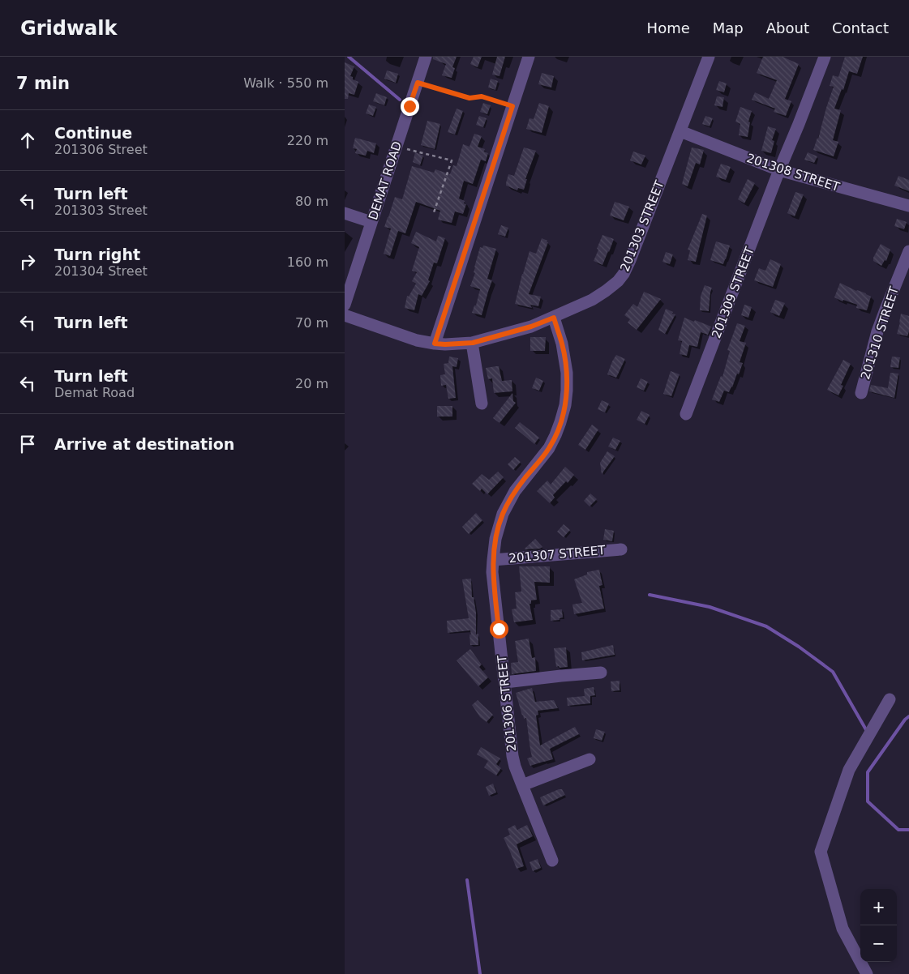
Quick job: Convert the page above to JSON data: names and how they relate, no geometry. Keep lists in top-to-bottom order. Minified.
{"streets":{"street":["201308 STREET","DEMAT ROAD","201303 STREET","201309 STREET","201310 STREET","201307 STREET","201306 STREET"]},"crossings":[["201308 STREET","201303 STREET"],["201308 STREET","201309 STREET"],["201303 STREET","201306 STREET"],["201307 STREET","201306 STREET"]],"page":{"header":"Gridwalk","nav":["Home","Map","About","Contact"],"heading":["7 min","Walk · 550 m"],"list":[["Continue","201306 Street","220 m"],["Turn left","201303 Street","80 m"],["Turn right","201304 Street","160 m"],["Turn left","70 m"],["Turn left","Demat Road","20 m"],"Arrive at destination"],"map_buttons":["+","−"]}}
